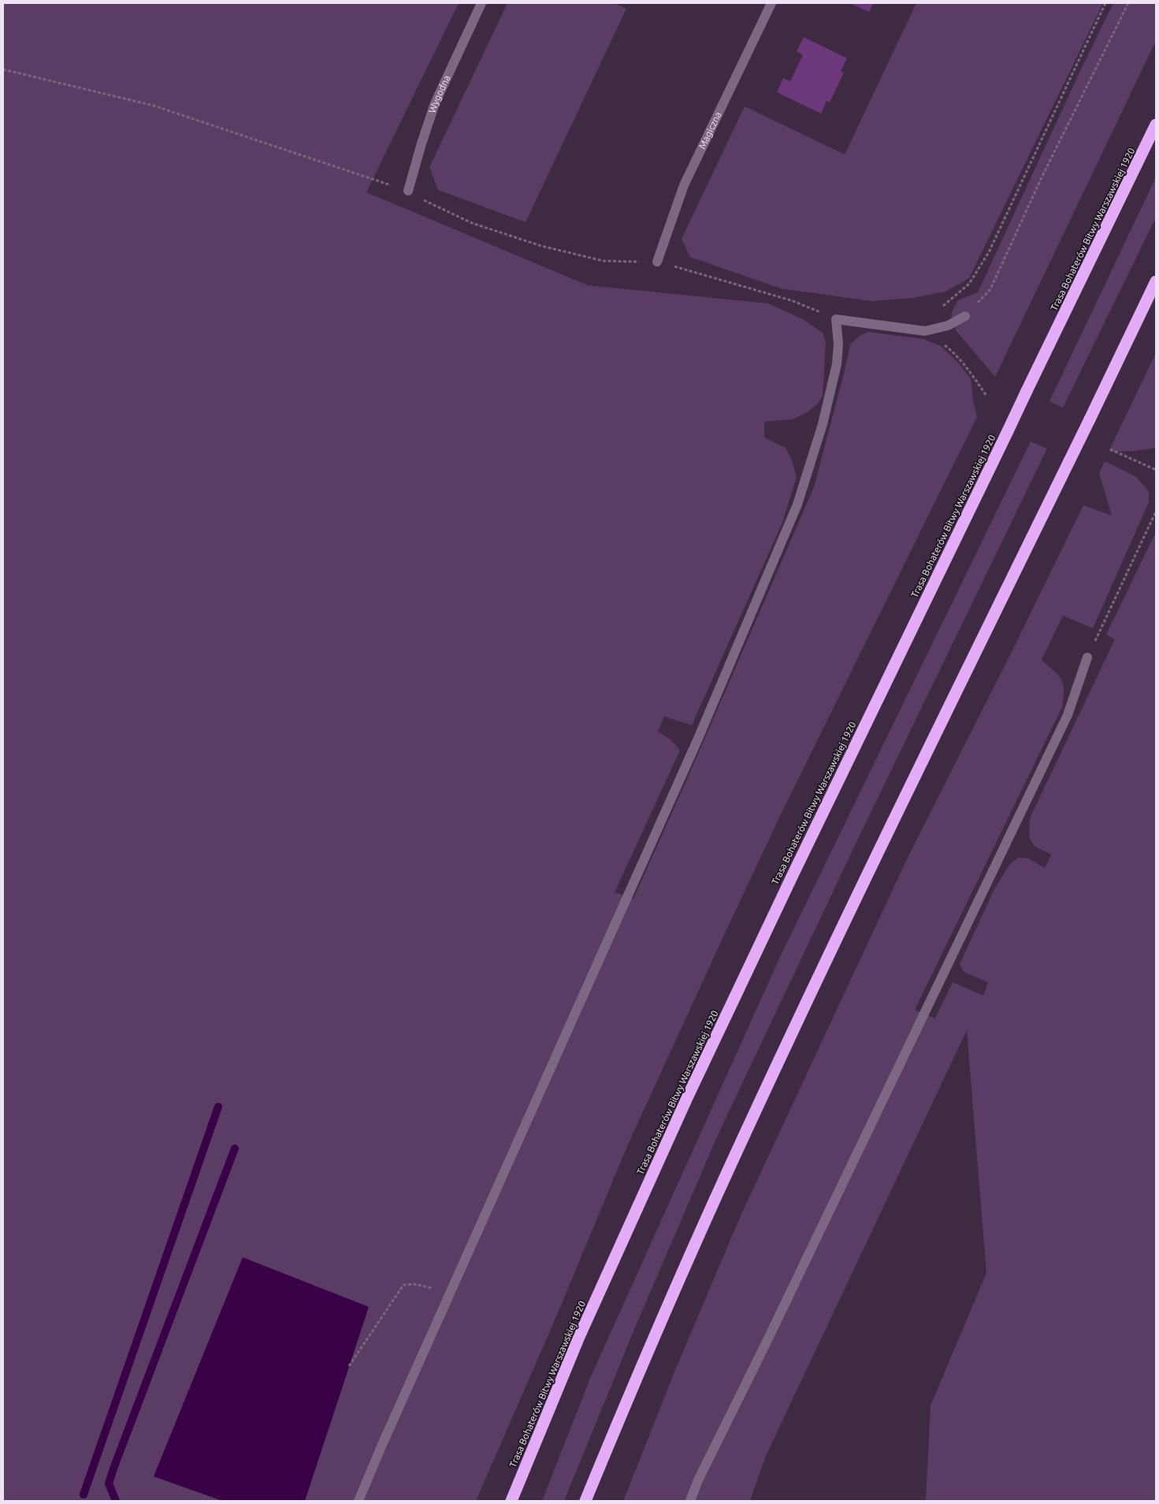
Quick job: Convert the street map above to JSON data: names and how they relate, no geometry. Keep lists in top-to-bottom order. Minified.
{"streets":{"highway":["Trasa Bohaterów Bitwy Warszawskiej 1920"],"street":["Wygodna","Magiczna"]}}
